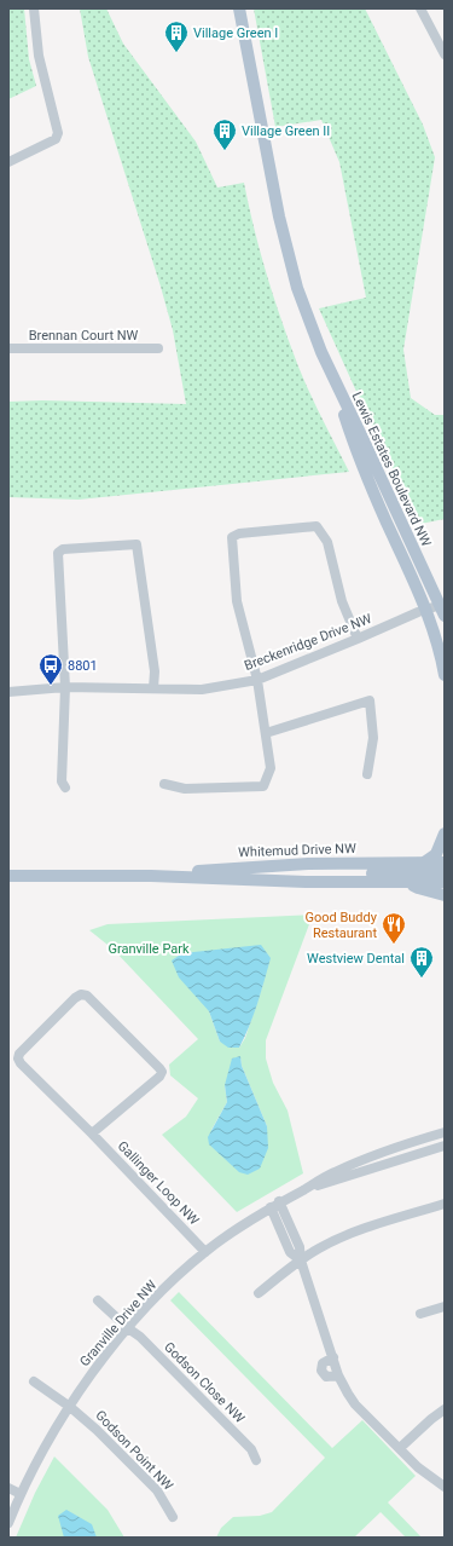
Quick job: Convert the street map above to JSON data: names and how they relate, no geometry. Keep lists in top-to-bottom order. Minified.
{"streets":{"main road":["Lewis Estates Boulevard NW","Whitemud Drive NW"],"street":["Brennan Court NW","Breckenridge Drive NW","Gallinger Loop NW","Granville Drive NW","Godson Close NW","Godson Point NW"]},"crossings":[["Lewis Estates Boulevard NW","Breckenridge Drive NW"],["Gallinger Loop NW","Granville Drive NW"],["Granville Drive NW","Godson Close NW"],["Granville Drive NW","Godson Point NW"]],"parks":["Granville Park"],"places":{"building":["Village Green I","Village Green II","Westview Dental"],"bus stop":["8801"],"restaurant":["Good Buddy Restaurant"]}}
